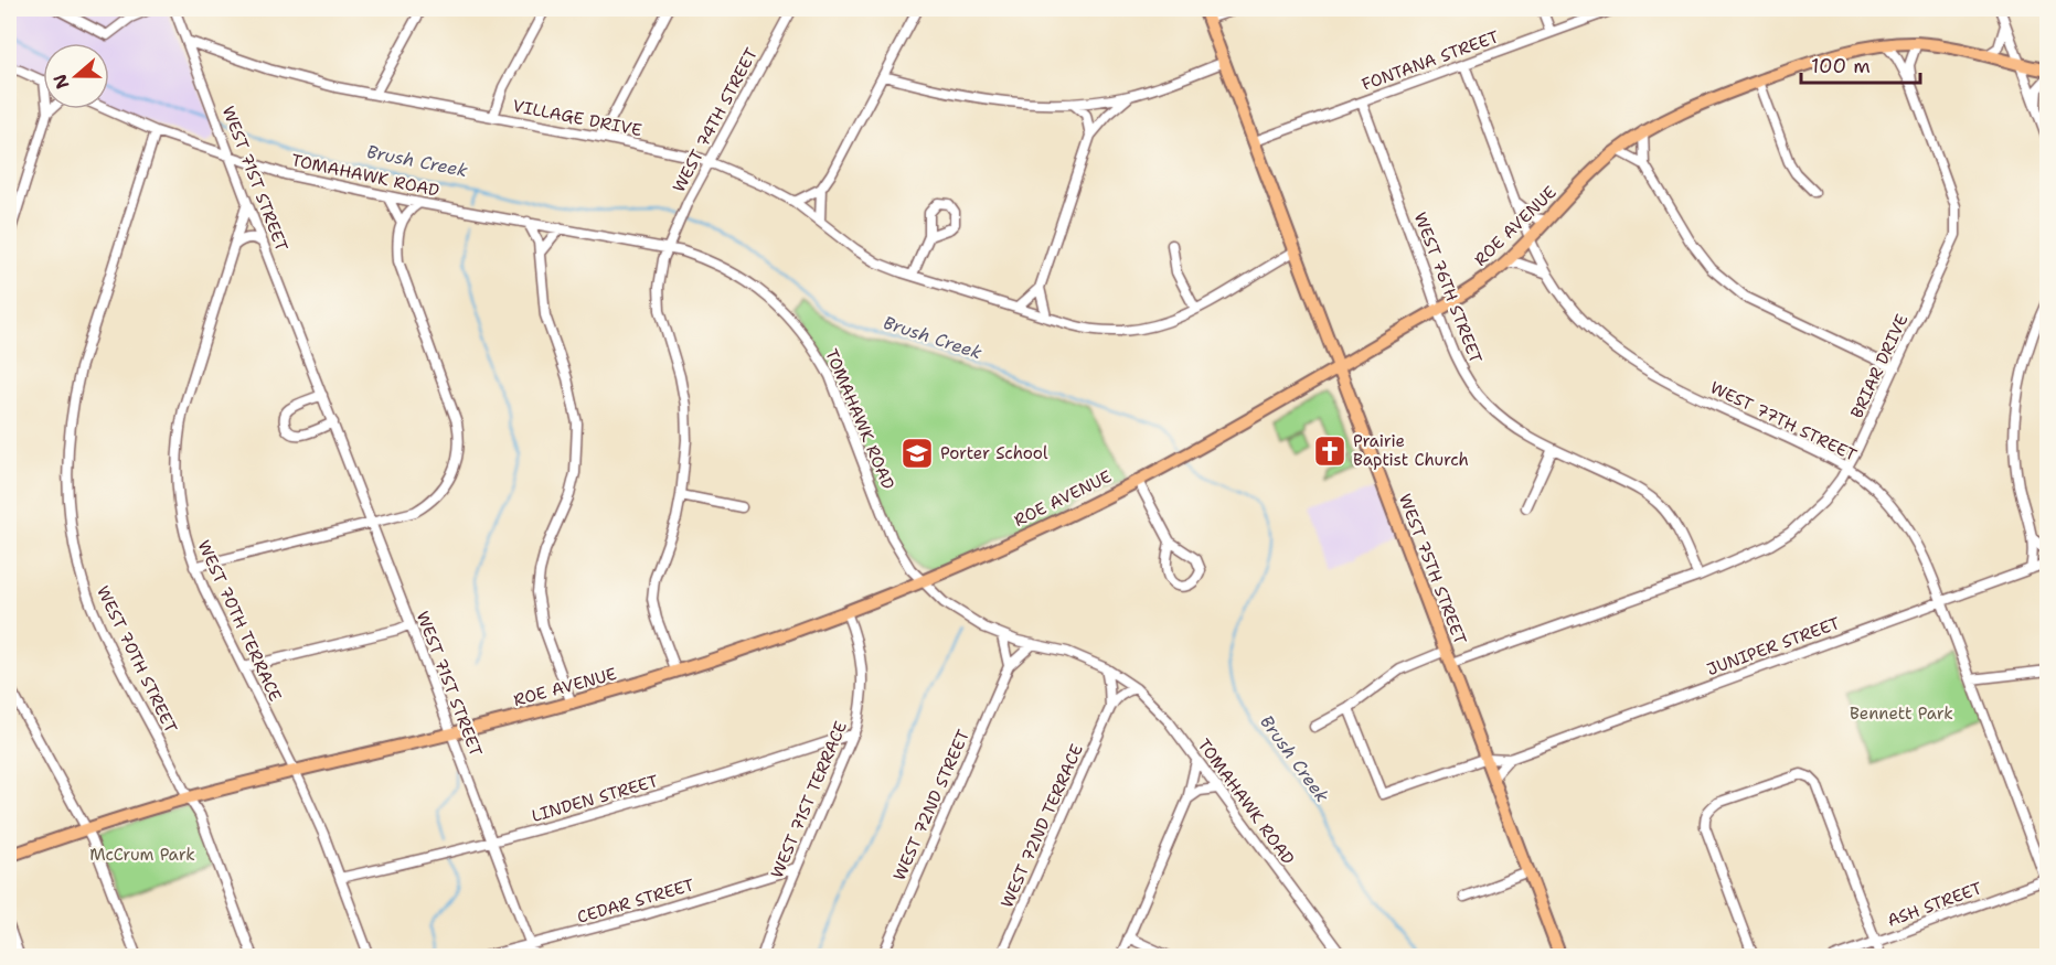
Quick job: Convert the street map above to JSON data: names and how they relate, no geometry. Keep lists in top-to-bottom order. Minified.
{"streets":{"main road":["ROE AVENUE","WEST 75TH STREET"],"street":["FONTANA STREET","VILLAGE DRIVE","WEST 74TH STREET","TOMAHAWK ROAD","WEST 71ST STREET","WEST 76TH STREET","BRIAR DRIVE","WEST 77TH STREET","WEST 70TH TERRACE","JUNIPER STREET","WEST 70TH STREET","LINDEN STREET","WEST 71ST TERRACE","WEST 72ND STREET","WEST 72ND TERRACE","CEDAR STREET","ASH STREET"]},"crossings":[["FONTANA STREET","WEST 76TH STREET"],["FONTANA STREET","WEST 77TH STREET"],["FONTANA STREET","WEST 75TH STREET"],["VILLAGE DRIVE","WEST 74TH STREET"],["VILLAGE DRIVE","WEST 71ST STREET"],["VILLAGE DRIVE","WEST 75TH STREET"],["WEST 74TH STREET","TOMAHAWK ROAD"],["TOMAHAWK ROAD","WEST 71ST STREET"],["TOMAHAWK ROAD","ROE AVENUE"],["TOMAHAWK ROAD","WEST 70TH STREET"],["TOMAHAWK ROAD","WEST 72ND STREET"],["TOMAHAWK ROAD","WEST 72ND TERRACE"],["WEST 71ST STREET","ROE AVENUE"],["WEST 71ST STREET","WEST 70TH TERRACE"],["WEST 71ST STREET","LINDEN STREET"],["WEST 71ST STREET","CEDAR STREET"],["ROE AVENUE","WEST 76TH STREET"],["ROE AVENUE","BRIAR DRIVE"],["ROE AVENUE","WEST 77TH STREET"],["ROE AVENUE","WEST 75TH STREET"],["ROE AVENUE","WEST 70TH TERRACE"],["ROE AVENUE","WEST 70TH STREET"],["ROE AVENUE","WEST 71ST TERRACE"],["WEST 76TH STREET","BRIAR DRIVE"],["BRIAR DRIVE","WEST 77TH STREET"],["BRIAR DRIVE","WEST 75TH STREET"],["WEST 77TH STREET","JUNIPER STREET"],["WEST 77TH STREET","ASH STREET"],["WEST 75TH STREET","JUNIPER STREET"],["WEST 70TH TERRACE","LINDEN STREET"],["LINDEN STREET","WEST 71ST TERRACE"],["WEST 71ST TERRACE","CEDAR STREET"]],"water":["Brush Creek"],"parks":["Bennett Park","McCrum Park"],"places":{"church":["Prairie Baptist Church"],"school or university":["Porter School"]},"scale_bar":"100 m","north":"left"}
